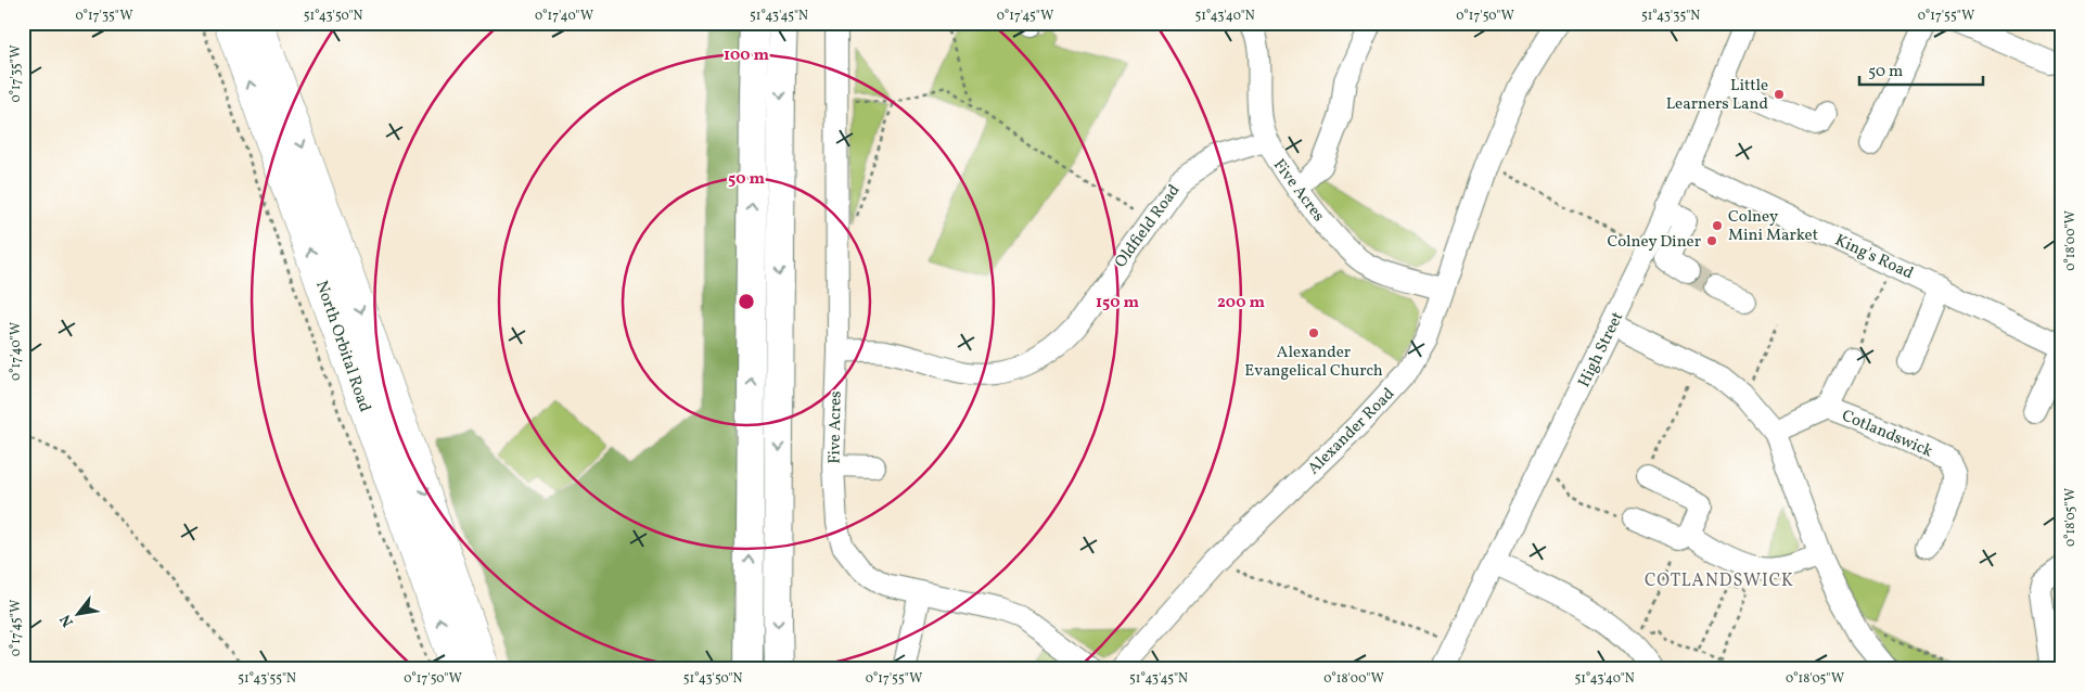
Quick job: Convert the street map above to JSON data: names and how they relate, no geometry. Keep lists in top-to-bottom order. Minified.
{"streets":{"highway":["North Orbital Road"],"street":["Five Acres","Oldfield Road","King's Road","High Street","Alexander Road","Cotlandswick"]},"crossings":[["Five Acres","Oldfield Road"],["Five Acres","Alexander Road"],["King's Road","High Street"]],"districts":["COTLANDSWICK"],"places":["Little Learners Land","Colney Mini Market","Colney Diner","Alexander Evangelical Church"],"scale_bar":"50 m","north":"bottom left","coordinates":["0°17'35\"W","51°43'50\"N","0°17'40\"W","51°43'45\"N","0°17'45\"W","51°43'40\"N","0°17'50\"W","51°43'35\"N","0°17'55\"W","0°18'00\"W","0°18'05\"W","51°43'55\"N"],"rings":["100 m","50 m","150 m","200 m"]}
